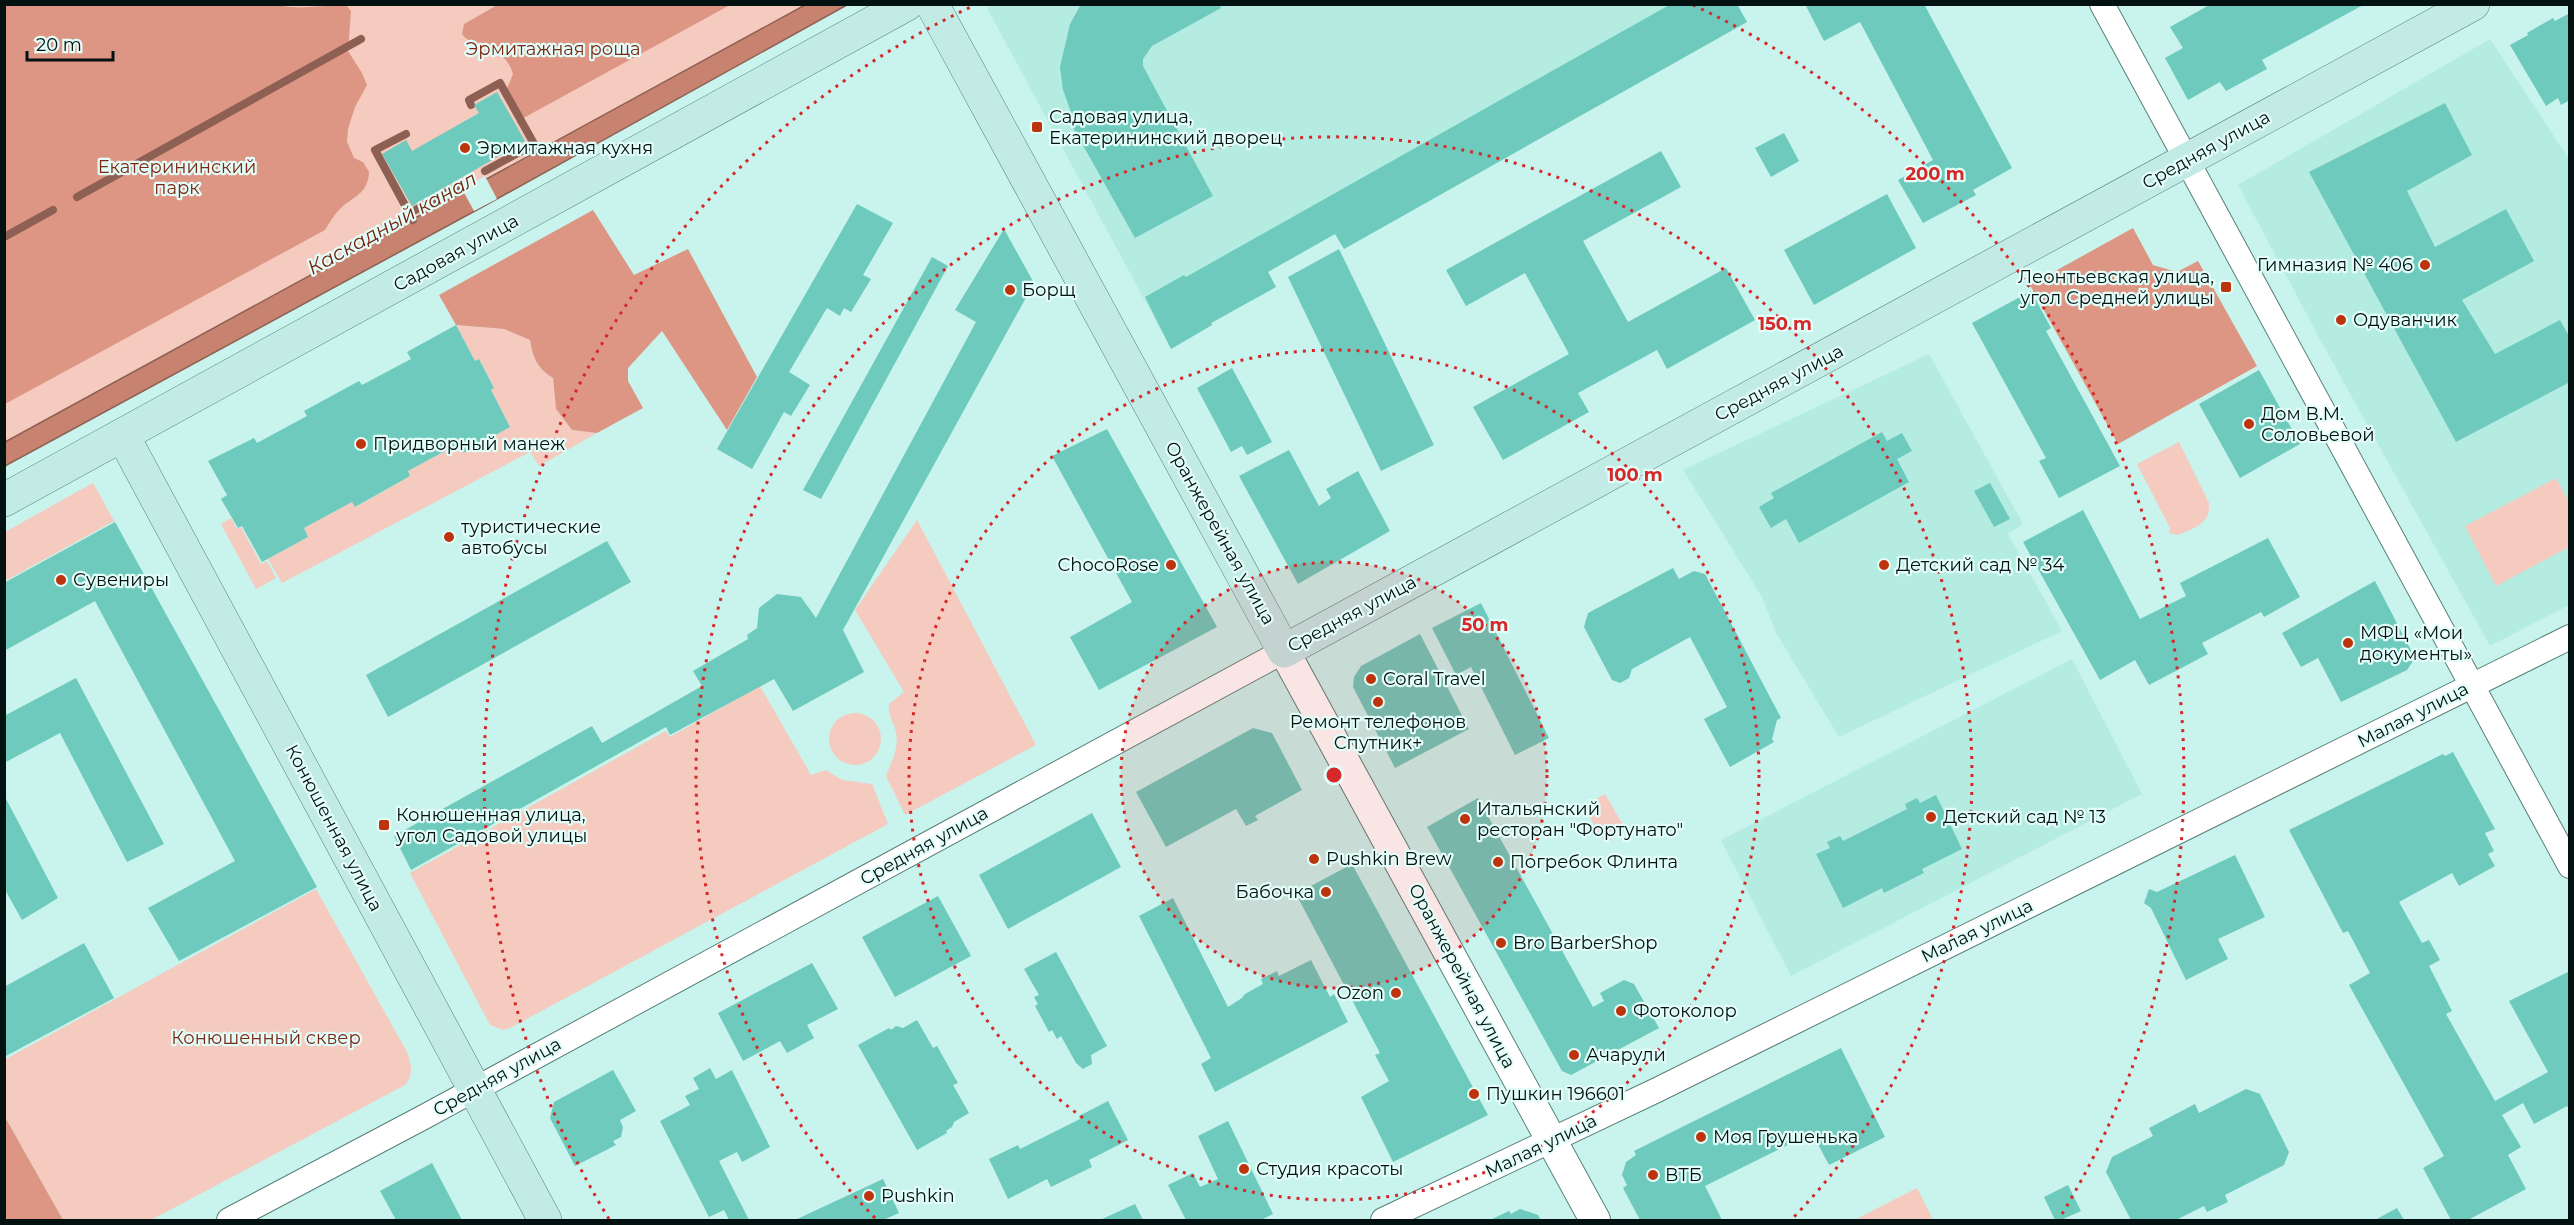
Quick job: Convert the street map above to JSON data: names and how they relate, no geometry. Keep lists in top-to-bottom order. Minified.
{"streets":{"main road":["Средняя улица","Садовая улица","Оранжерейная улица","Конюшенная улица"],"street":["Малая улица"]},"crossings":[["Средняя улица","Оранжерейная улица"],["Средняя улица","Конюшенная улица"],["Садовая улица","Конюшенная улица"],["Оранжерейная улица","Малая улица"]],"water":["Каскадный канал"],"parks":["Эрмитажная роща","Екатерининский парк","Конюшенный сквер"],"places":{"transit":["Садовая улица, Екатерининский дворец","Леонтьевская улица, угол Средней улицы","Конюшенная улица, угол Садовой улицы"],"other":["Эрмитажная кухня","Гимназия № 406","Борщ","Одуванчик","Дом В.М. Соловьевой","Придворный манеж","туристические автобусы","ChocoRose","Детский сад № 34","Сувениры","МФЦ «Мои документы»","Coral Travel","Ремонт телефонов Спутник+","Детский сад № 13","Итальянский ресторан \"Фортунато\"","Pushkin Brew","Погребок Флинта","Бабочка","Bro BarberShop","Ozon","Фотоколор","Ачарули","Пушкин 196601","Моя Грушенька","Студия красоты","ВТБ","Pushkin"]},"scale_bar":"20 m","rings":["200 m","150 m","100 m","50 m"]}
